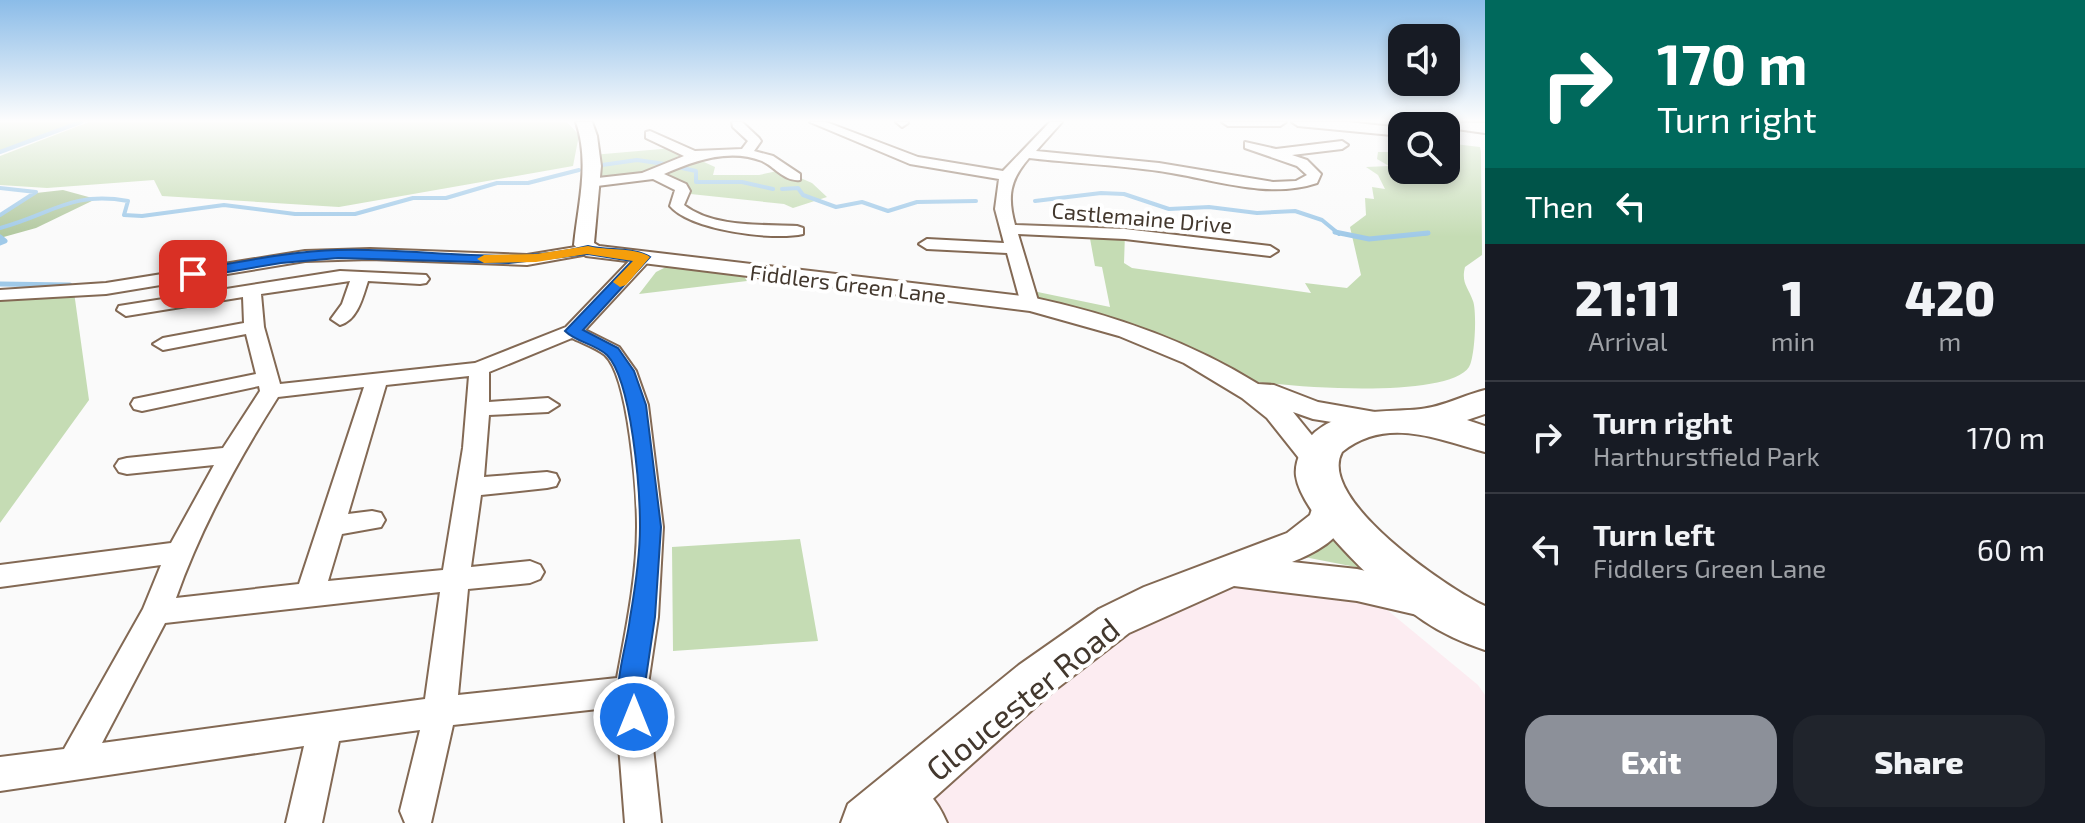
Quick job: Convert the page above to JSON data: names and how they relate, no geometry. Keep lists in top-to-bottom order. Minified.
{"streets":{"main road":["Gloucester Road"],"street":["Castlemaine Drive","Fiddlers Green Lane"]},"page":{"turn":["170 m","Turn right"],"then":"Then","eta":["21:11","Arrival","1","min","420","m"],"list":[{"name":"Turn right","note":"Harthurstfield Park","value":"170 m"},{"name":"Turn left","note":"Fiddlers Green Lane","value":"60 m"}],"buttons":["Exit","Share"]}}
